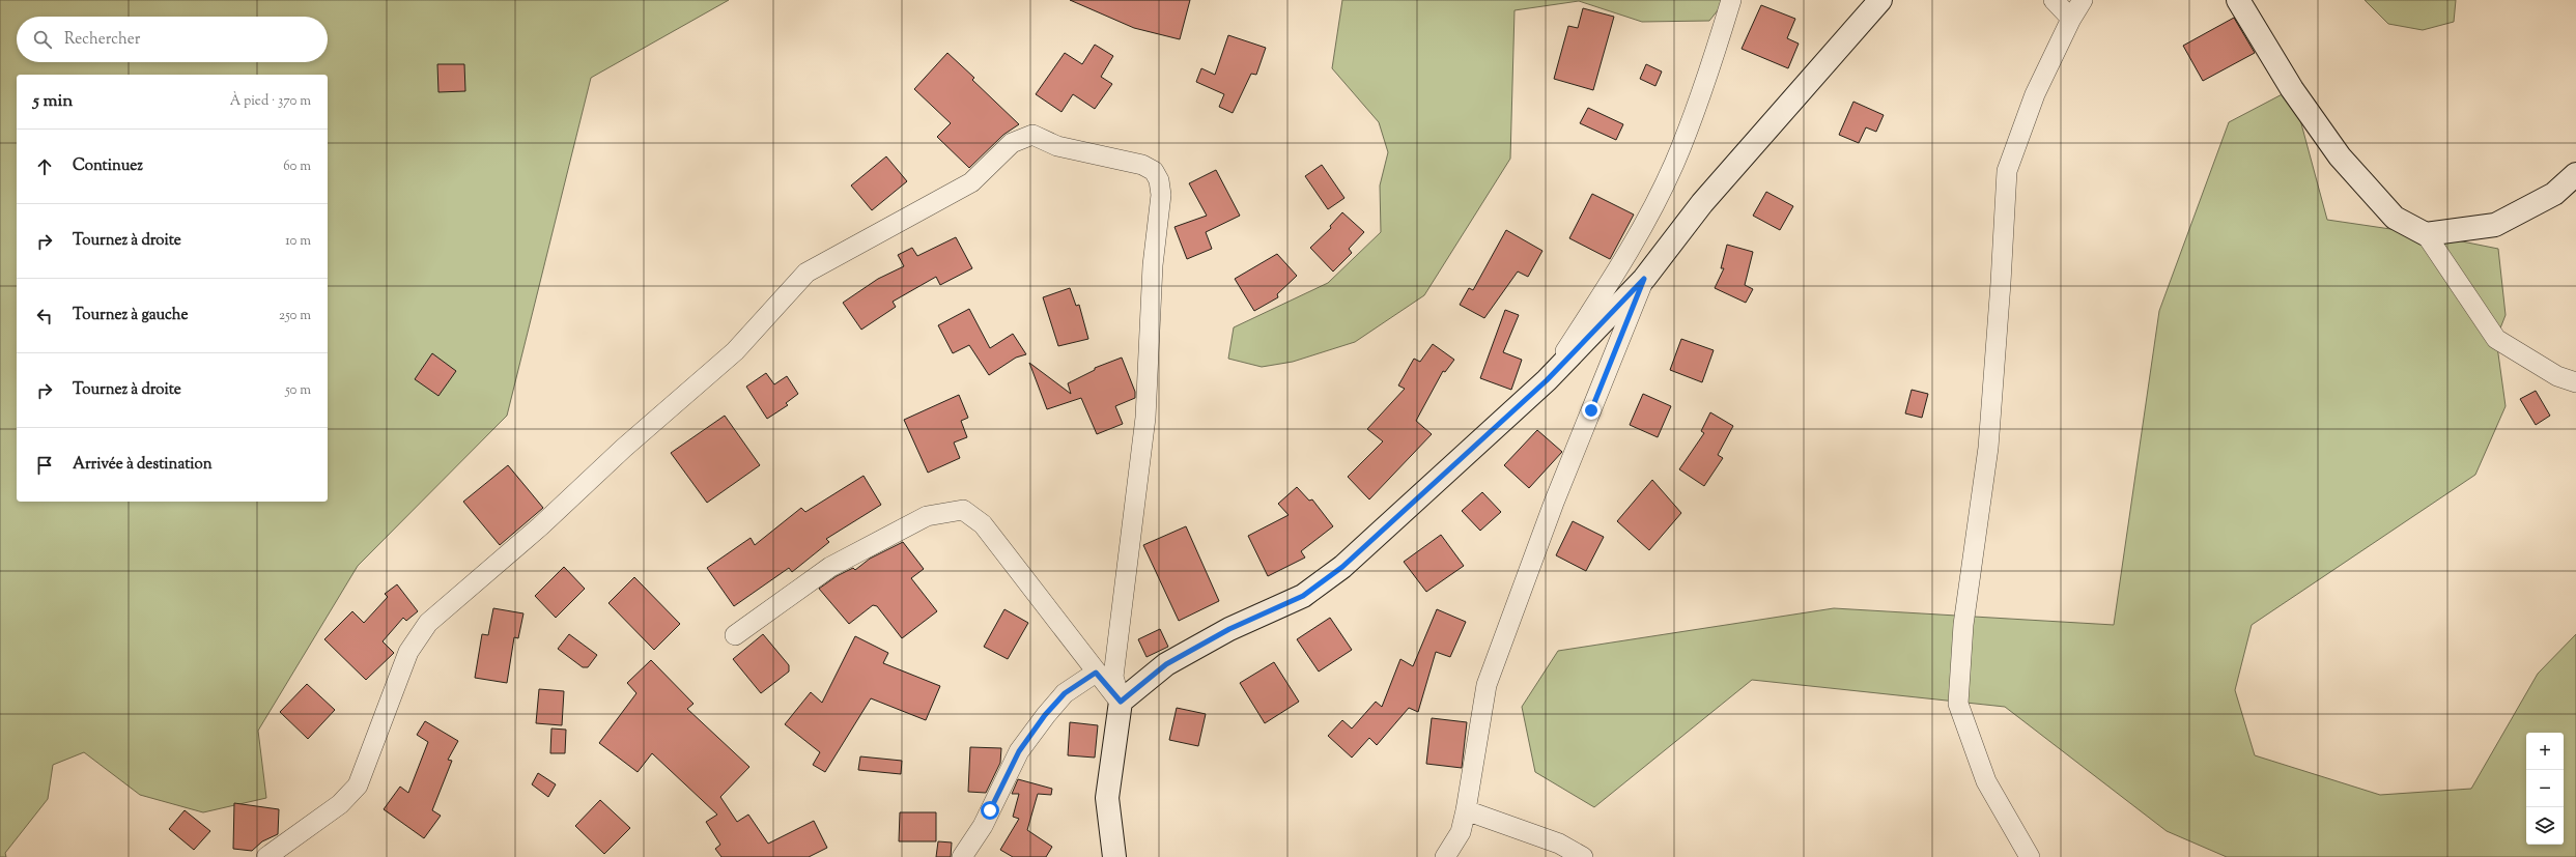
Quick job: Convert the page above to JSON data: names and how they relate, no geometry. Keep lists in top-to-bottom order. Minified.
{"page":{"search":"Rechercher","heading":["5 min","À pied · 370 m"],"list":[["Continuez","60 m"],["Tournez à droite","10 m"],["Tournez à gauche","250 m"],["Tournez à droite","50 m"],"Arrivée à destination"],"map_buttons":["+","−"]}}
